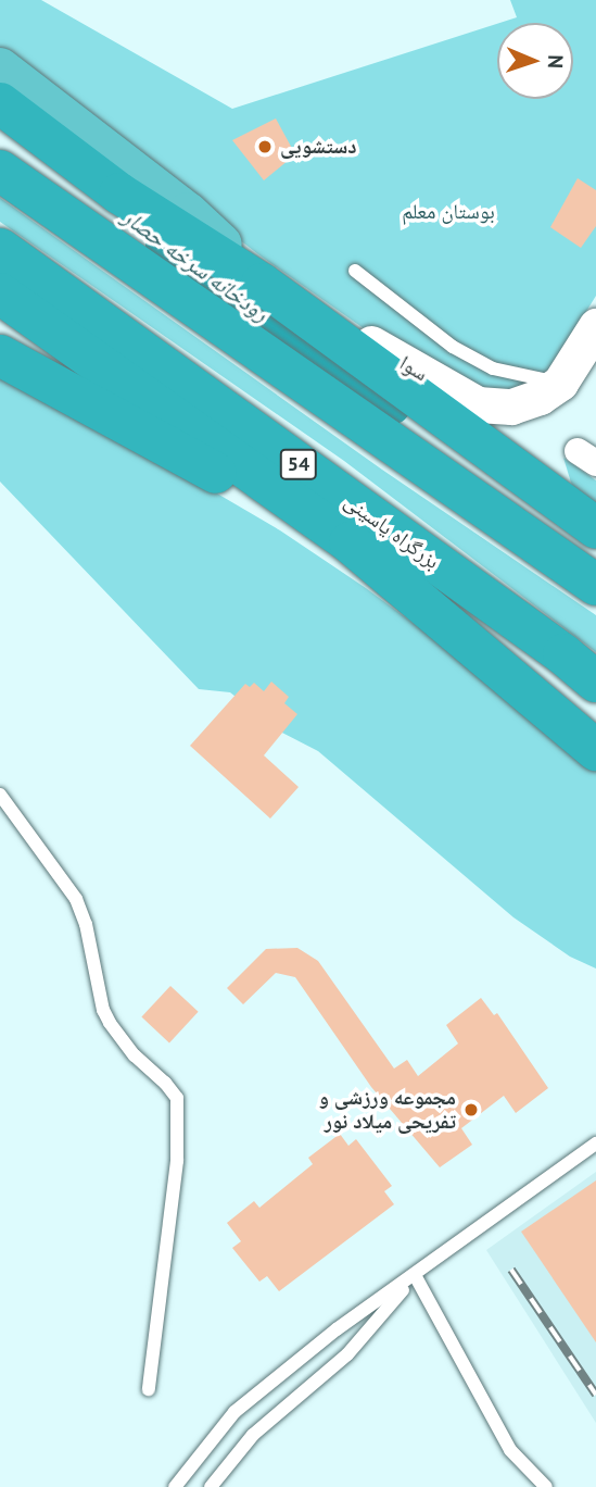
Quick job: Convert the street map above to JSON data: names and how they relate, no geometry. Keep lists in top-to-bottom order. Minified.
{"streets":{"highway":["54","بزرگراه یاسینی"],"main road":["سوا"]},"water":["رودخانه سرخه حصار"],"parks":["بوستان معلم"],"places":["دستشویی","مجموعه ورزشی و تفریحی میلاد نور"],"north":"right"}
